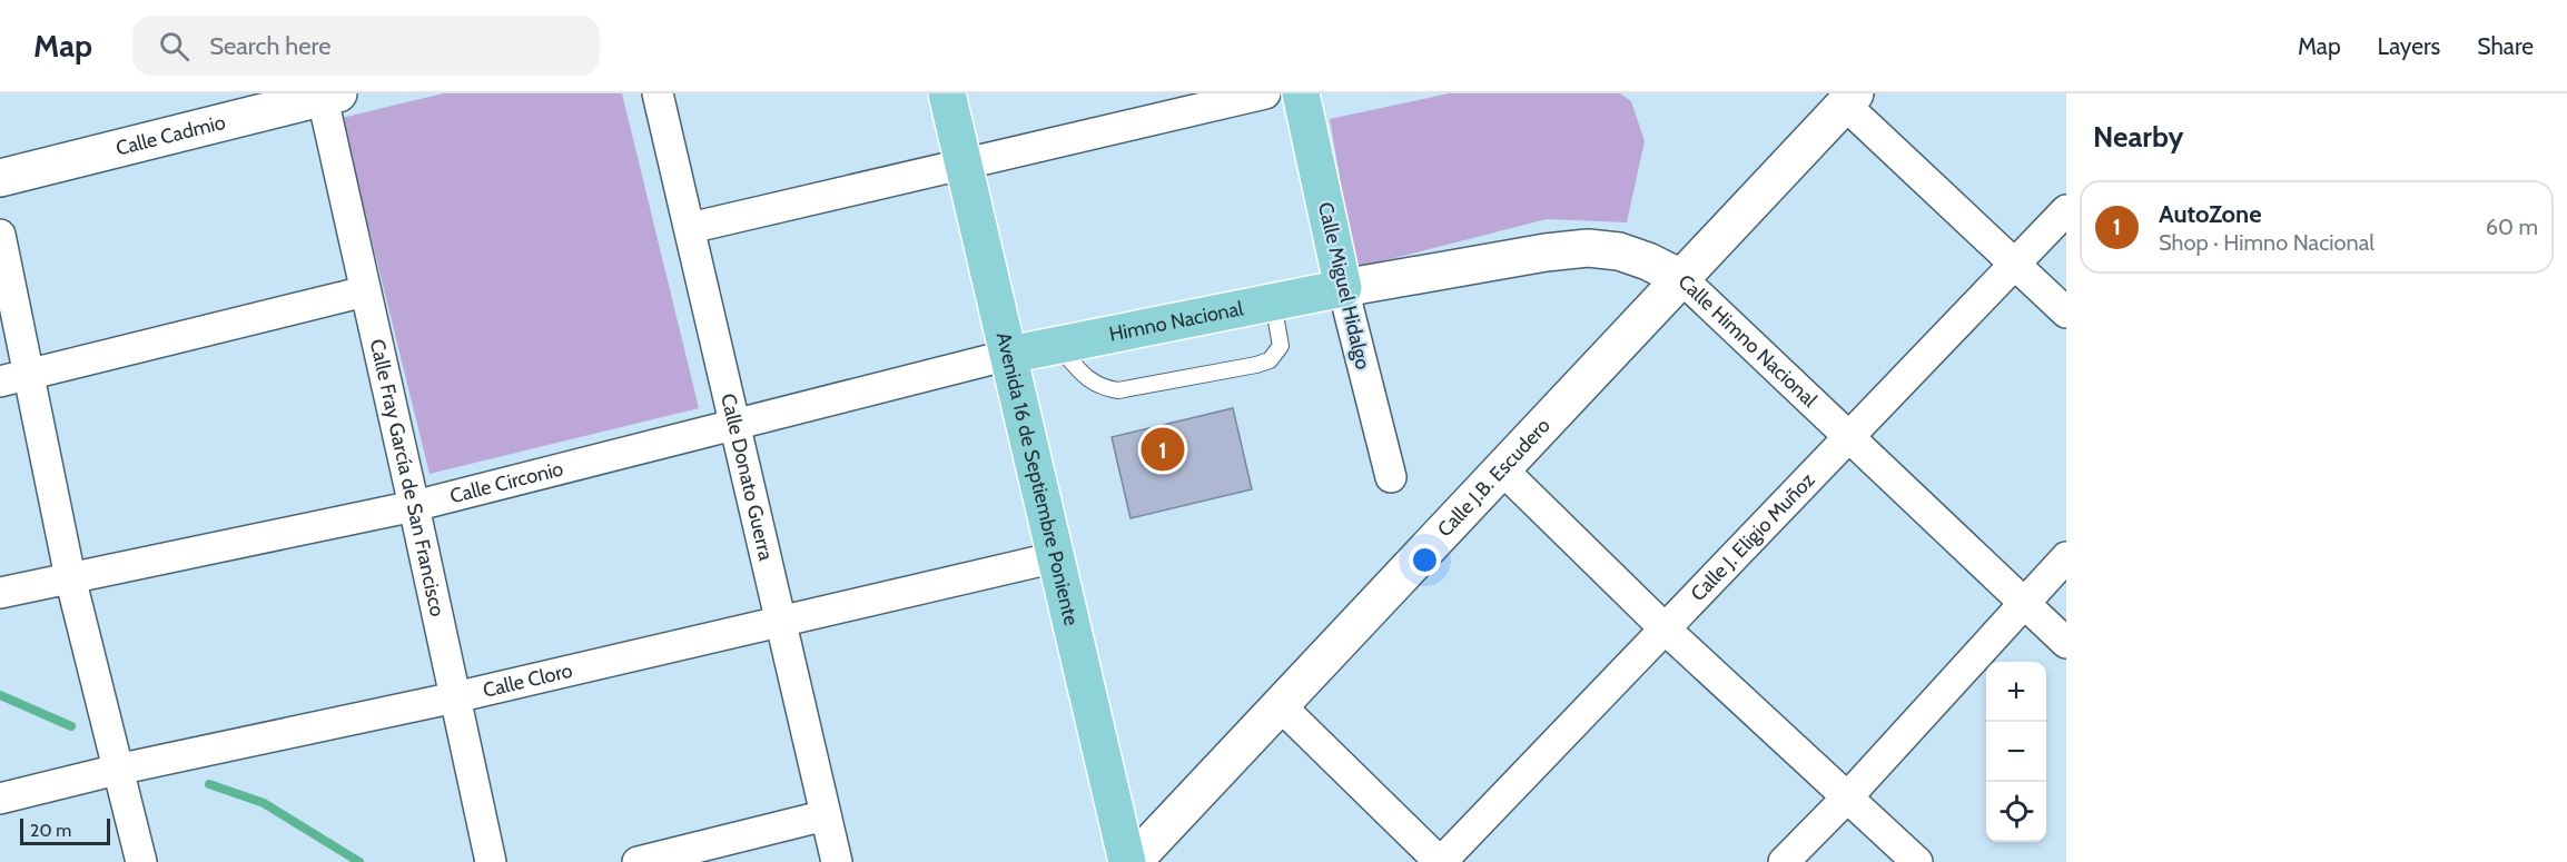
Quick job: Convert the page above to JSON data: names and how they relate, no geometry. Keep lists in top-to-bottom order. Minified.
{"streets":{"main road":["Calle Miguel Hidalgo","Himno Nacional","Avenida 16 de Septiembre Poniente"],"street":["Calle Cadmio","Calle Himno Nacional","Calle Fray García de San Francisco","Calle Donato Guerra","Calle J.B. Escudero","Calle Circonio","Calle J. Eligio Muñoz","Calle Cloro"]},"crossings":[["Calle Cadmio","Calle Fray García de San Francisco"],["Calle Miguel Hidalgo","Himno Nacional"],["Calle Miguel Hidalgo","Calle Himno Nacional"],["Himno Nacional","Calle Himno Nacional"],["Himno Nacional","Avenida 16 de Septiembre Poniente"],["Himno Nacional","Calle Circonio"],["Calle Himno Nacional","Calle J.B. Escudero"],["Calle Himno Nacional","Calle J. Eligio Muñoz"],["Calle Fray García de San Francisco","Calle Circonio"],["Calle Fray García de San Francisco","Calle Cloro"],["Avenida 16 de Septiembre Poniente","Calle Circonio"],["Avenida 16 de Septiembre Poniente","Calle Cloro"],["Calle Donato Guerra","Calle Circonio"],["Calle Donato Guerra","Calle Cloro"]],"scale_bar":"20 m","page":{"header":"Map","search":"Search here","nav":["Map","Layers","Share"],"heading":"Nearby","list":[{"mark":"1","name":"AutoZone","note":"Shop · Himno Nacional","value":"60 m"}],"pins":"1","map_buttons":["+","−"],"scale":"20 m"}}
